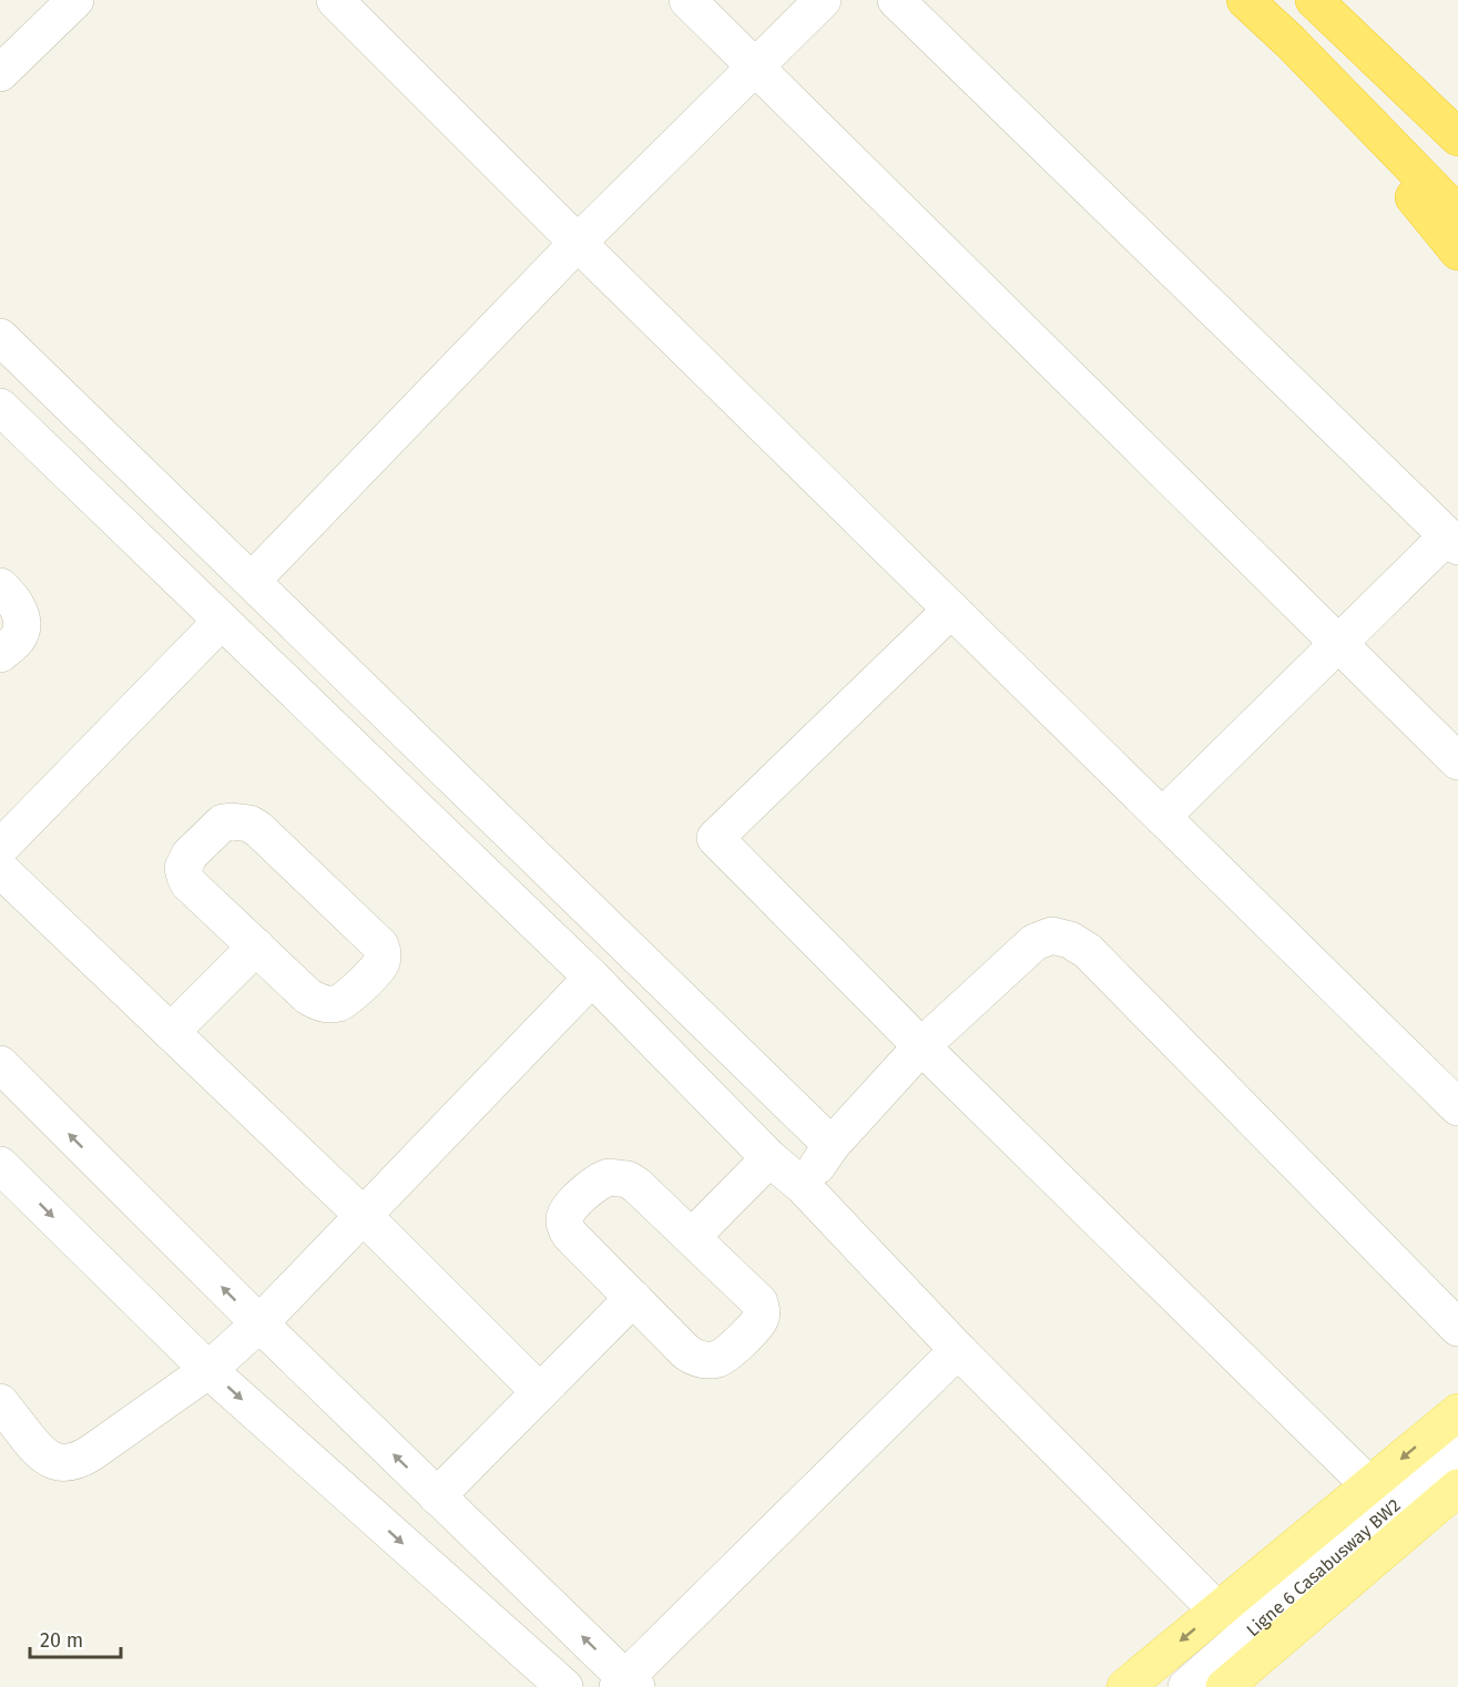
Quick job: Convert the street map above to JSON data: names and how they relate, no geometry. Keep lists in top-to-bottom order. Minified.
{"streets":{"street":["Ligne 6 Casabusway BW2"]},"scale_bar":"20 m"}
